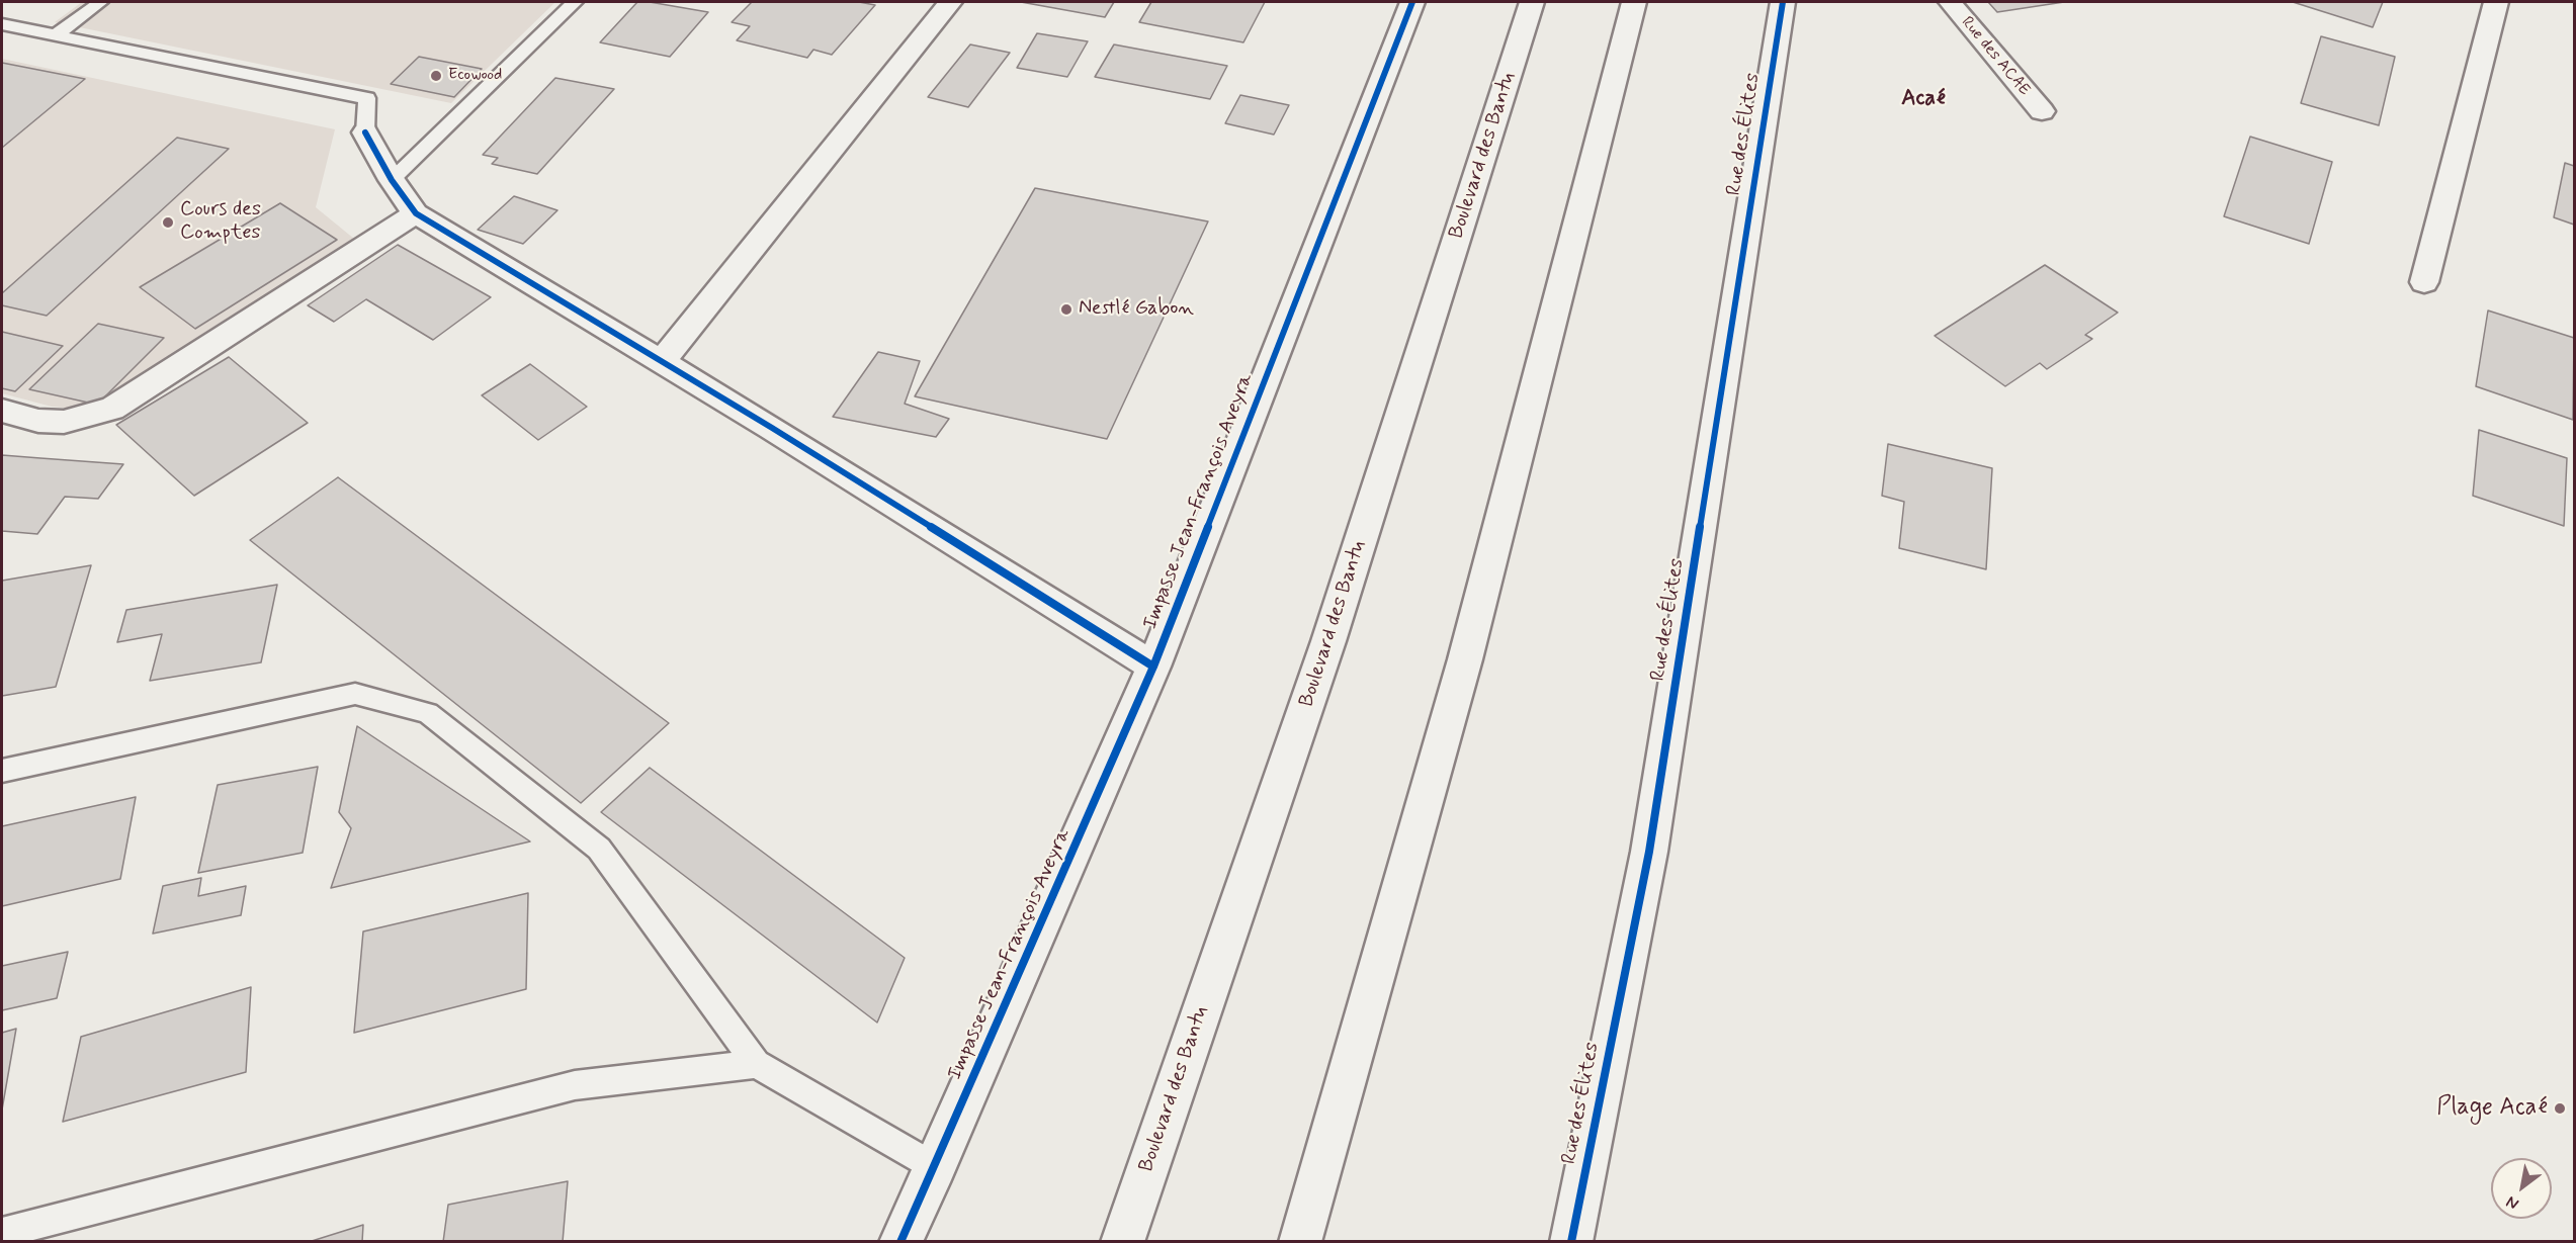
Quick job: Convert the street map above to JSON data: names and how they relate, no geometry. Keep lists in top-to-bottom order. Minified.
{"streets":{"main road":["Rue des ACAE","Rue des Élites","Boulevard des Bantu","Impasse Jean-François Aveyra"]},"districts":["Acaé"],"places":["Ecowood","Cours des Comptes","Nestlé Gabon","Plage Acaé"],"north":"bottom left"}
